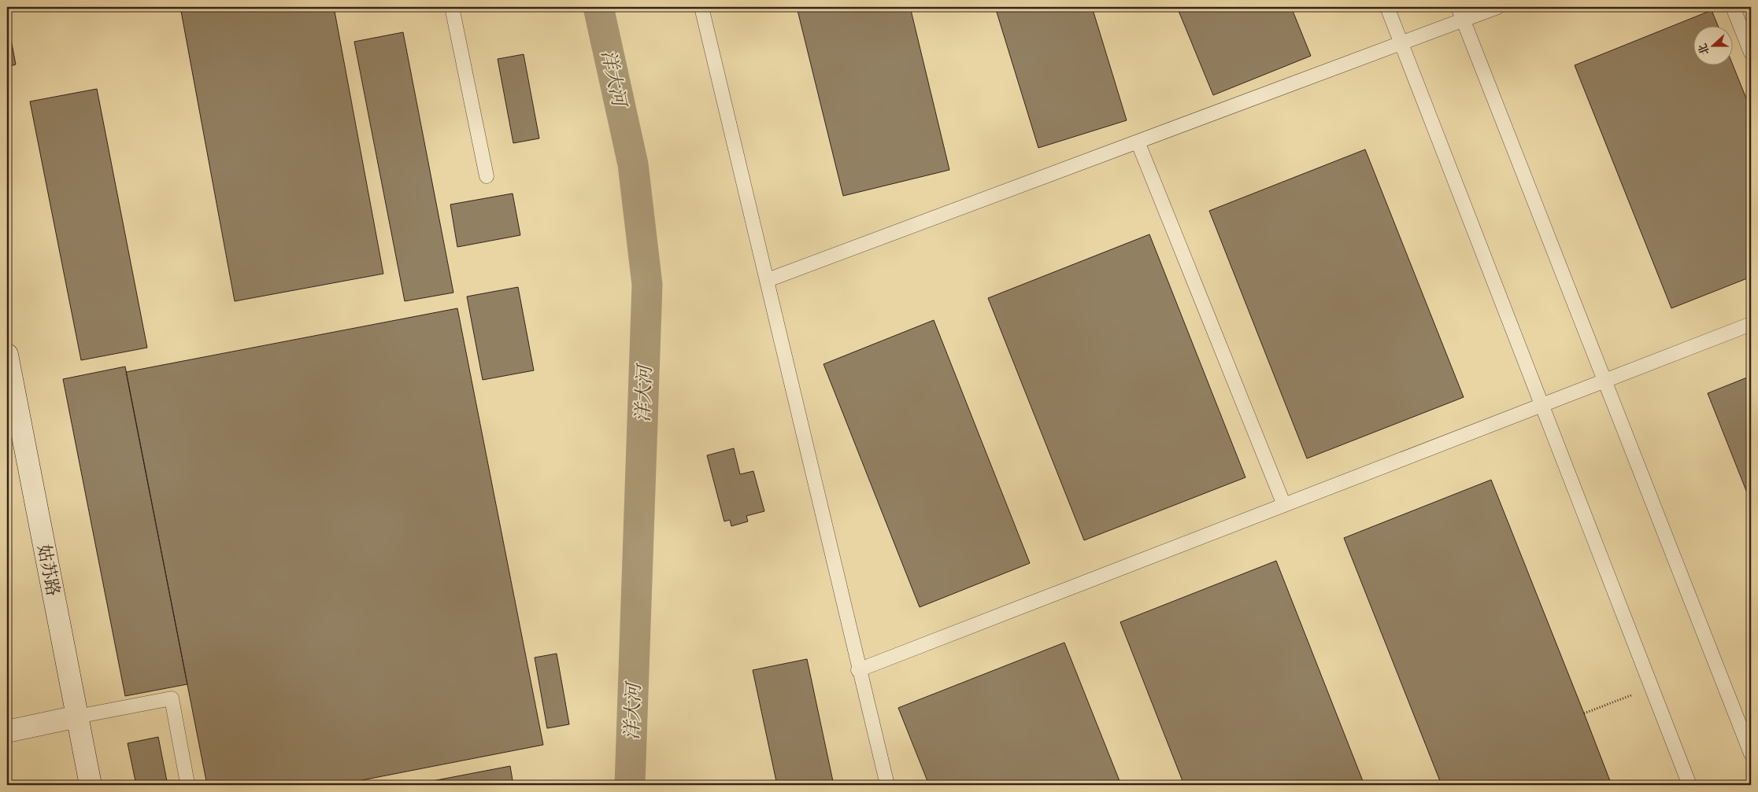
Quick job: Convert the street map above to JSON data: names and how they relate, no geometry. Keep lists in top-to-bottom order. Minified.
{"streets":{"street":["姑苏路"]},"water":["洋大河"],"north":"left"}
